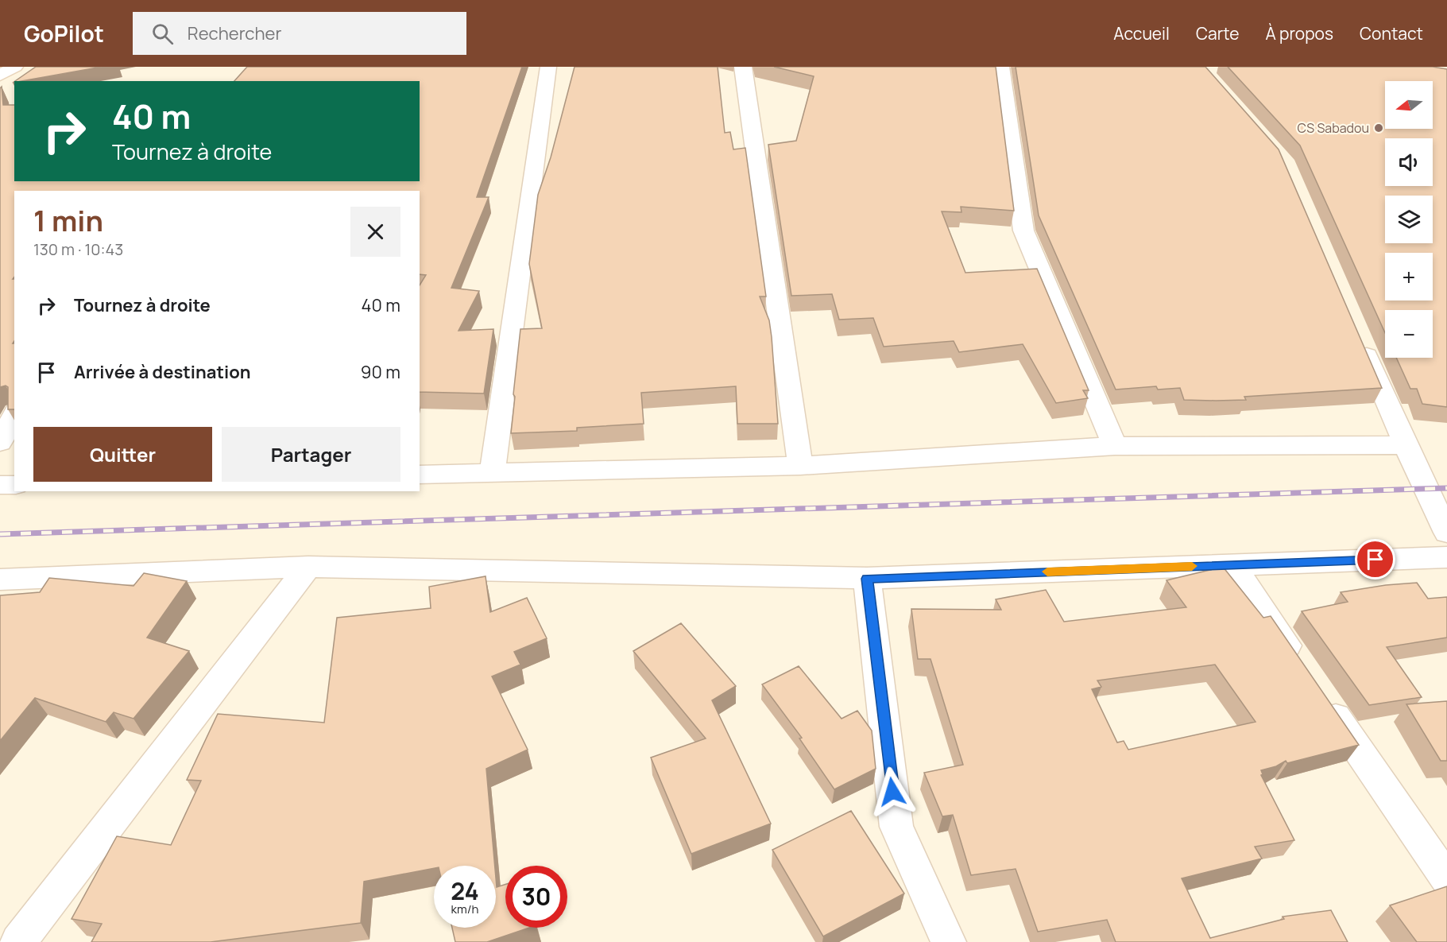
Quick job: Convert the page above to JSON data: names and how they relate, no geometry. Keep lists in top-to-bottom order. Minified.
{"places":["CS Sabadou"],"north":"left","page":{"header":"GoPilot","search":"Rechercher","nav":["Accueil","Carte","À propos","Contact"],"map_buttons":["+","−"],"turn":["40 m","Tournez à droite"],"heading":["1 min","130 m · 10:43"],"list":[{"name":"Tournez à droite","value":"40 m"},{"name":"Arrivée à destination","value":"90 m"}],"buttons":["Quitter","Partager"],"speed":"24 km/h","limit":"30"}}
